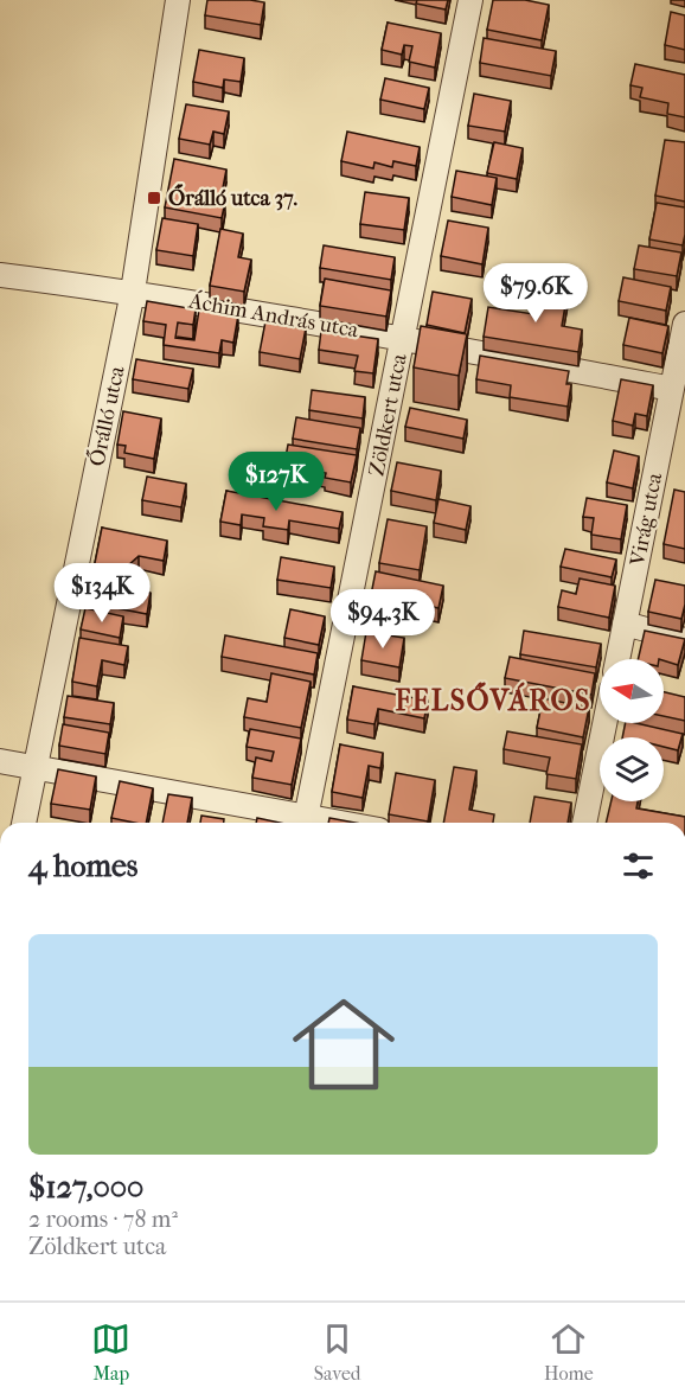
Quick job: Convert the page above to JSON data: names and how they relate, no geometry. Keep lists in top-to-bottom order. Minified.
{"streets":{"street":["Áchim András utca","Zöldkert utca","Őrálló utca","Virág utca"]},"crossings":[["Áchim András utca","Zöldkert utca"],["Áchim András utca","Őrálló utca"],["Áchim András utca","Virág utca"]],"districts":["FELSŐVÁROS"],"places":{"transit":["Őrálló utca 37."]},"north":"left","page":{"price":["$79.6K","$127K","$134K","$94.3K"],"heading":"4 homes","list":[{"name":"$127,000","note":"2 rooms · 78 m² · Zöldkert utca"}],"tabs":["Map","Saved","Home"]}}
